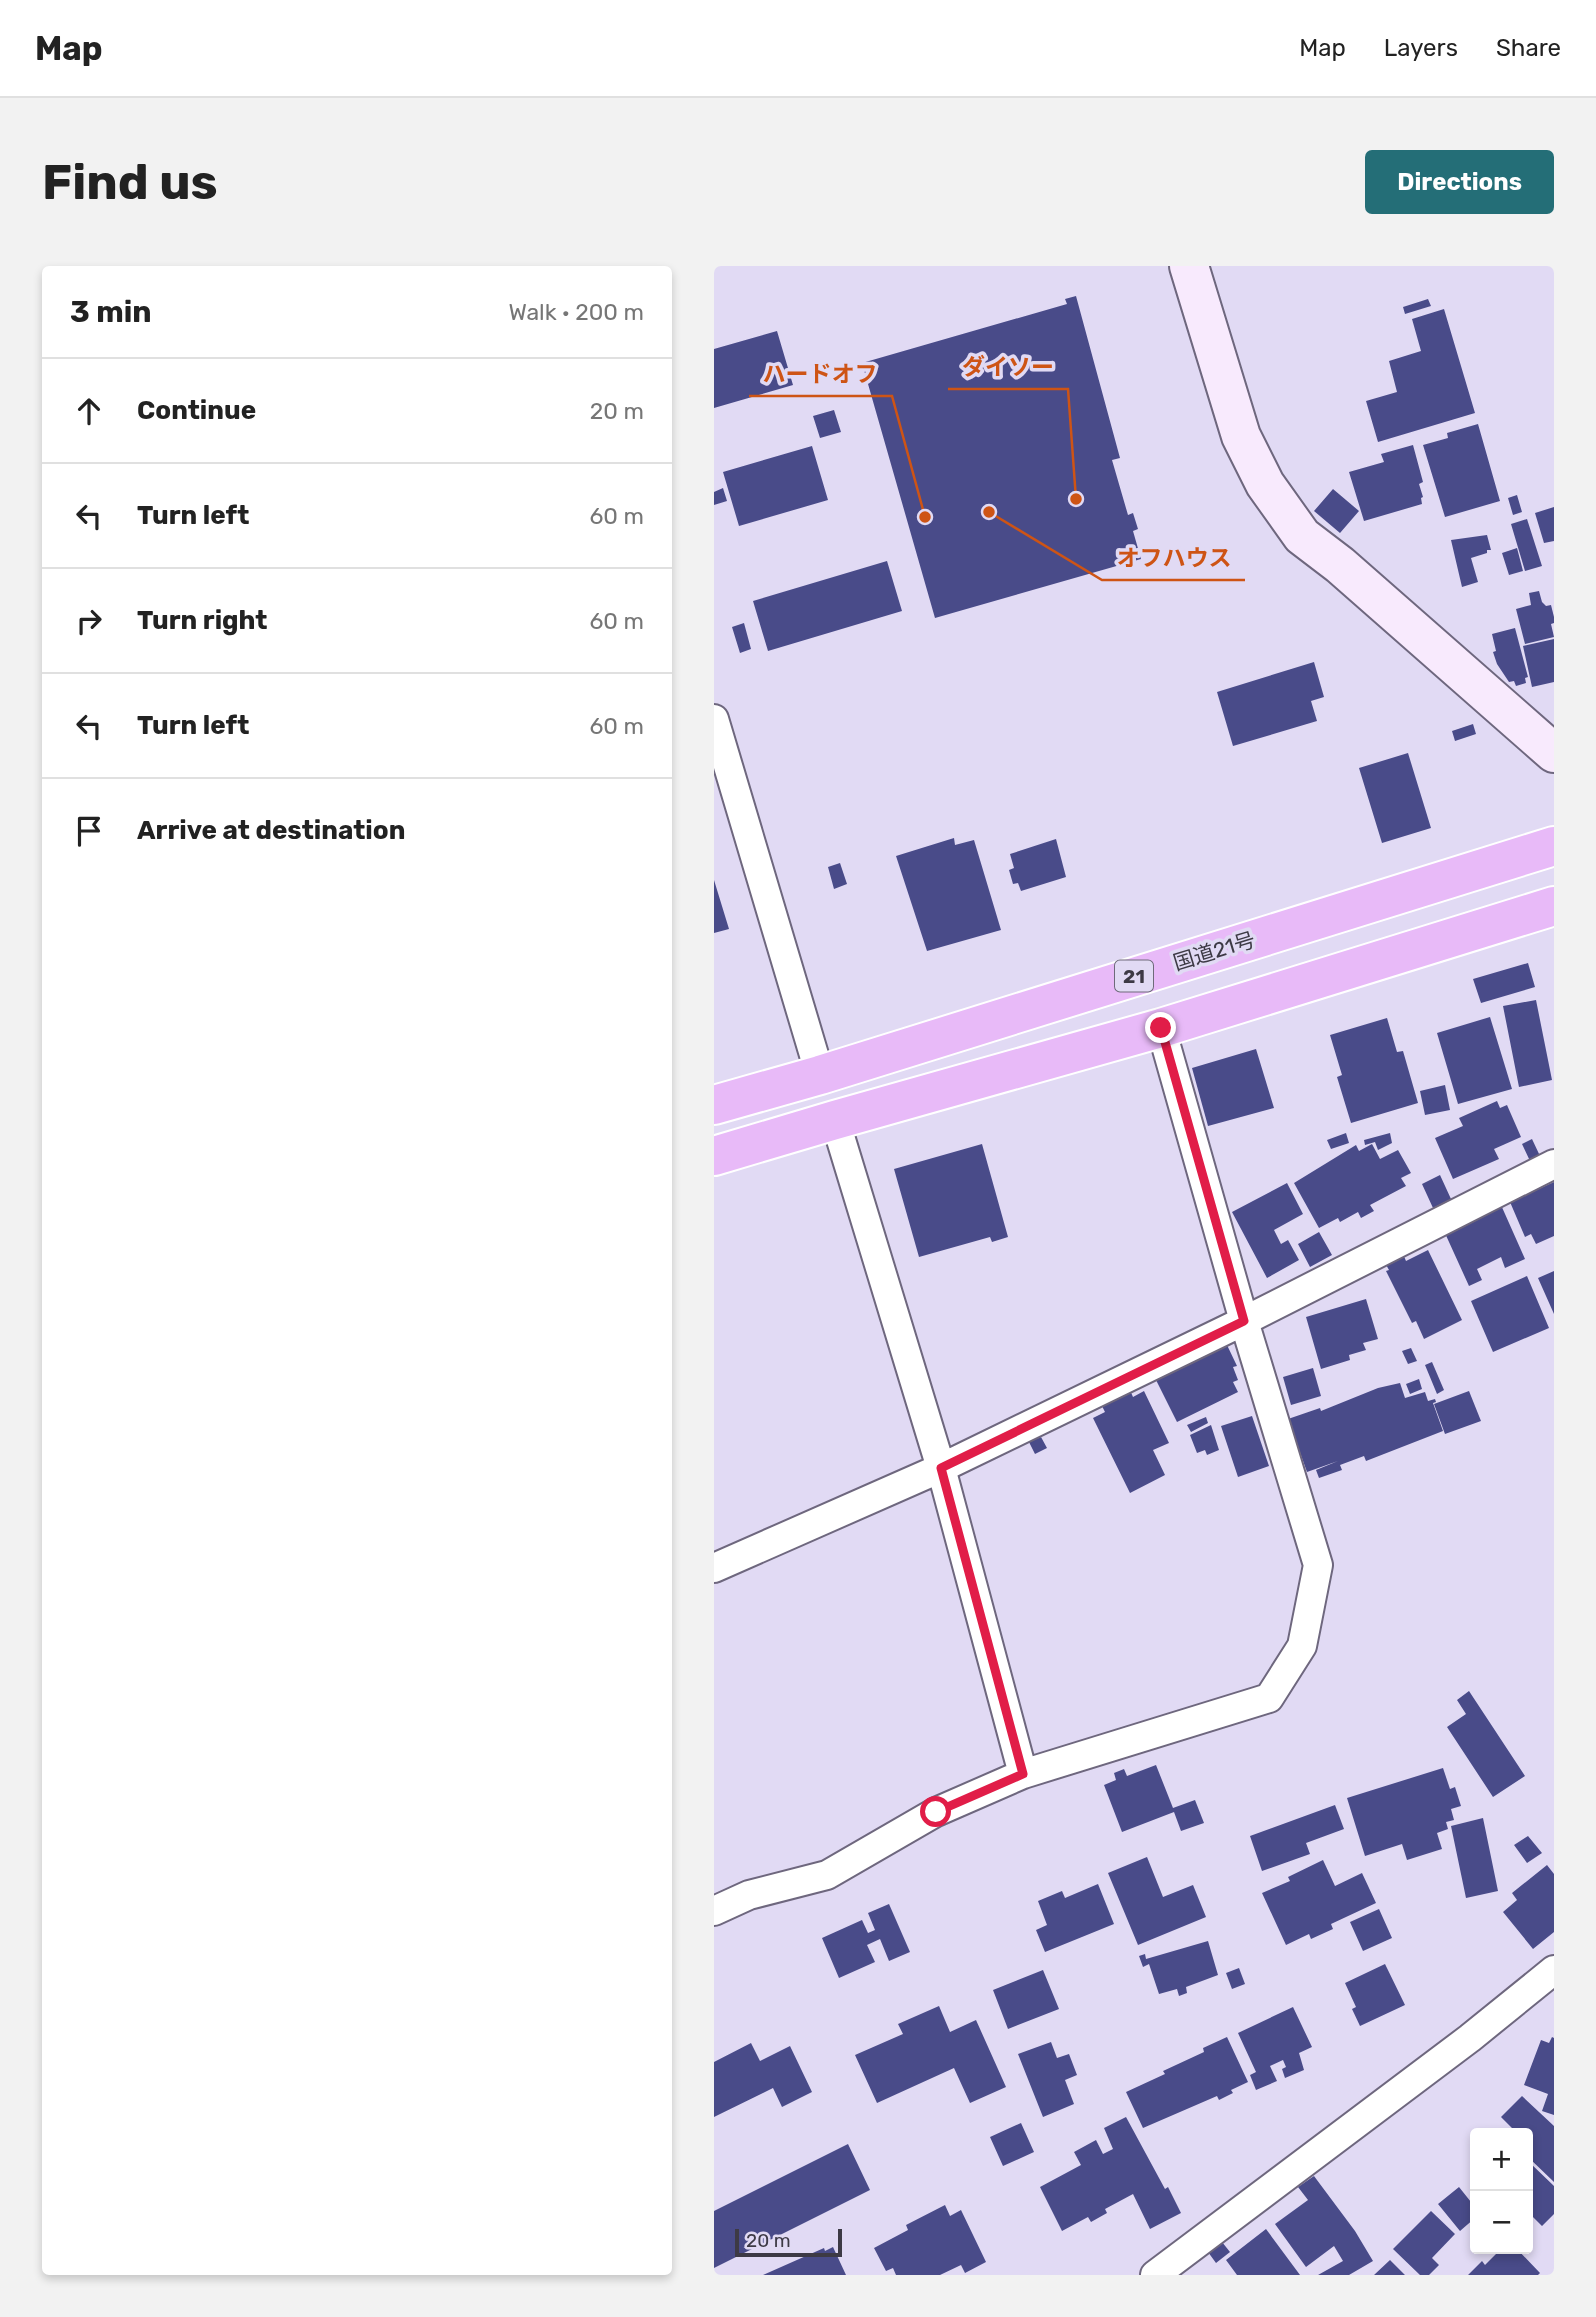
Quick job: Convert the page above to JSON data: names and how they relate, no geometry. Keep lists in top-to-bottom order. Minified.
{"streets":{"highway":["国道21号","21"]},"places":["ダイソー","オフハウス","ハードオフ"],"scale_bar":"20 m","page":{"header":"Map","nav":["Map","Layers","Share"],"buttons":"Directions","title":"Find us","heading":["3 min","Walk · 200 m"],"list":[["Continue","20 m"],["Turn left","60 m"],["Turn right","60 m"],["Turn left","60 m"],"Arrive at destination"],"map_buttons":["+","−"],"scale":"20 m"}}
